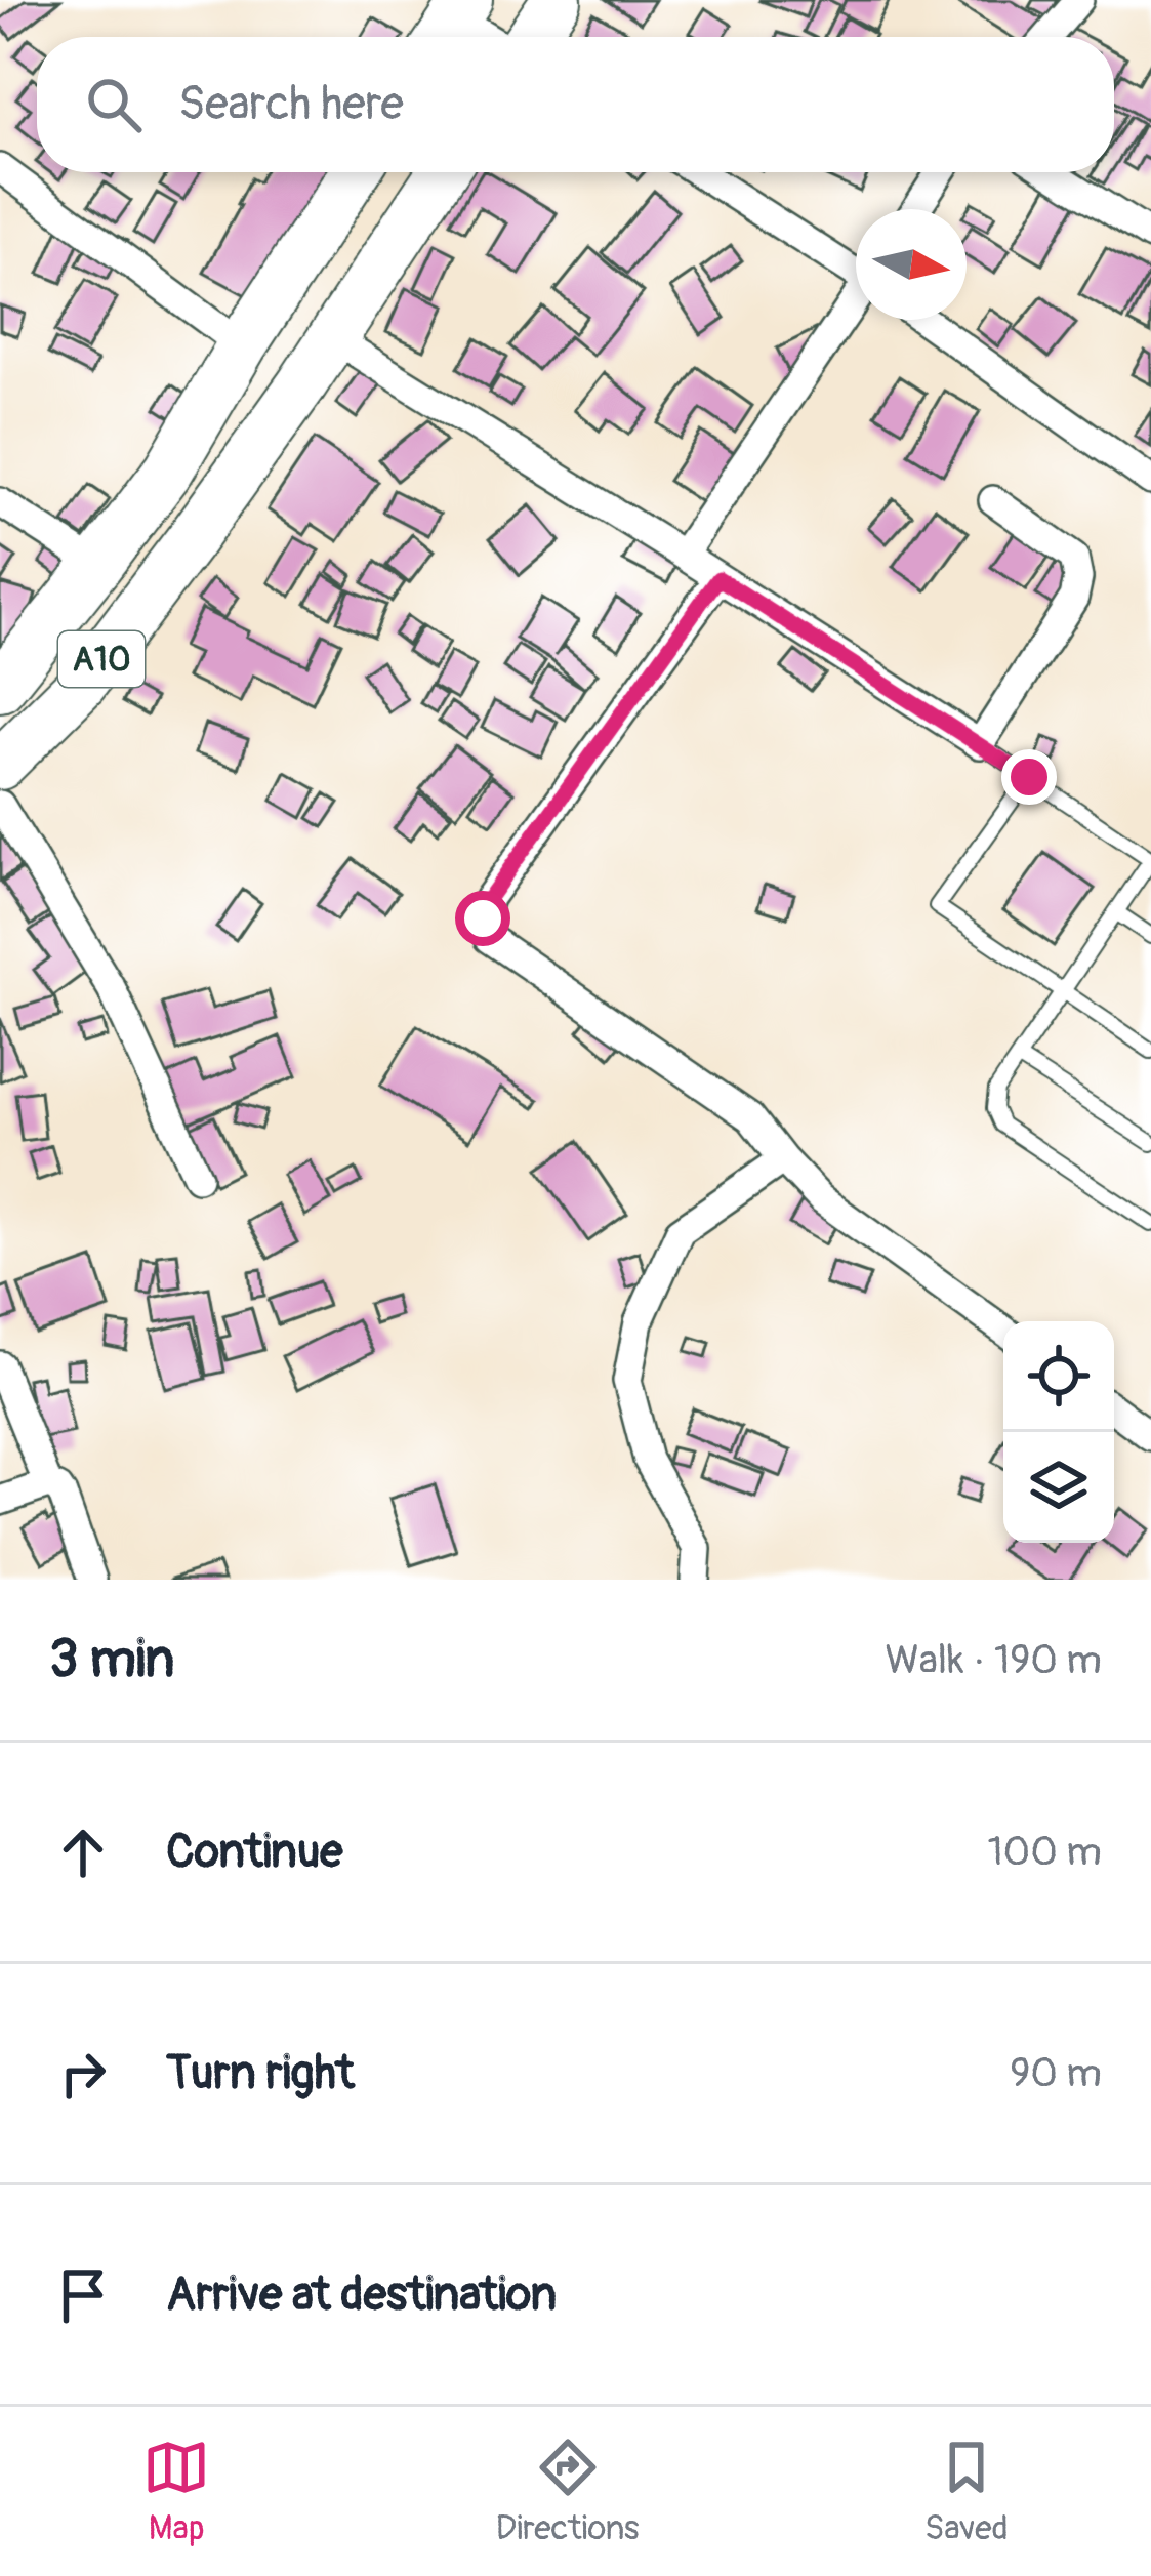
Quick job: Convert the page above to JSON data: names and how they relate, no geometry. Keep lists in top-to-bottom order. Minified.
{"streets":{"highway":["A10"]},"north":"right","page":{"search":"Search here","heading":["3 min","Walk · 190 m"],"list":[["Continue","100 m"],["Turn right","90 m"],"Arrive at destination"],"nav":["Map","Directions","Saved"]}}
